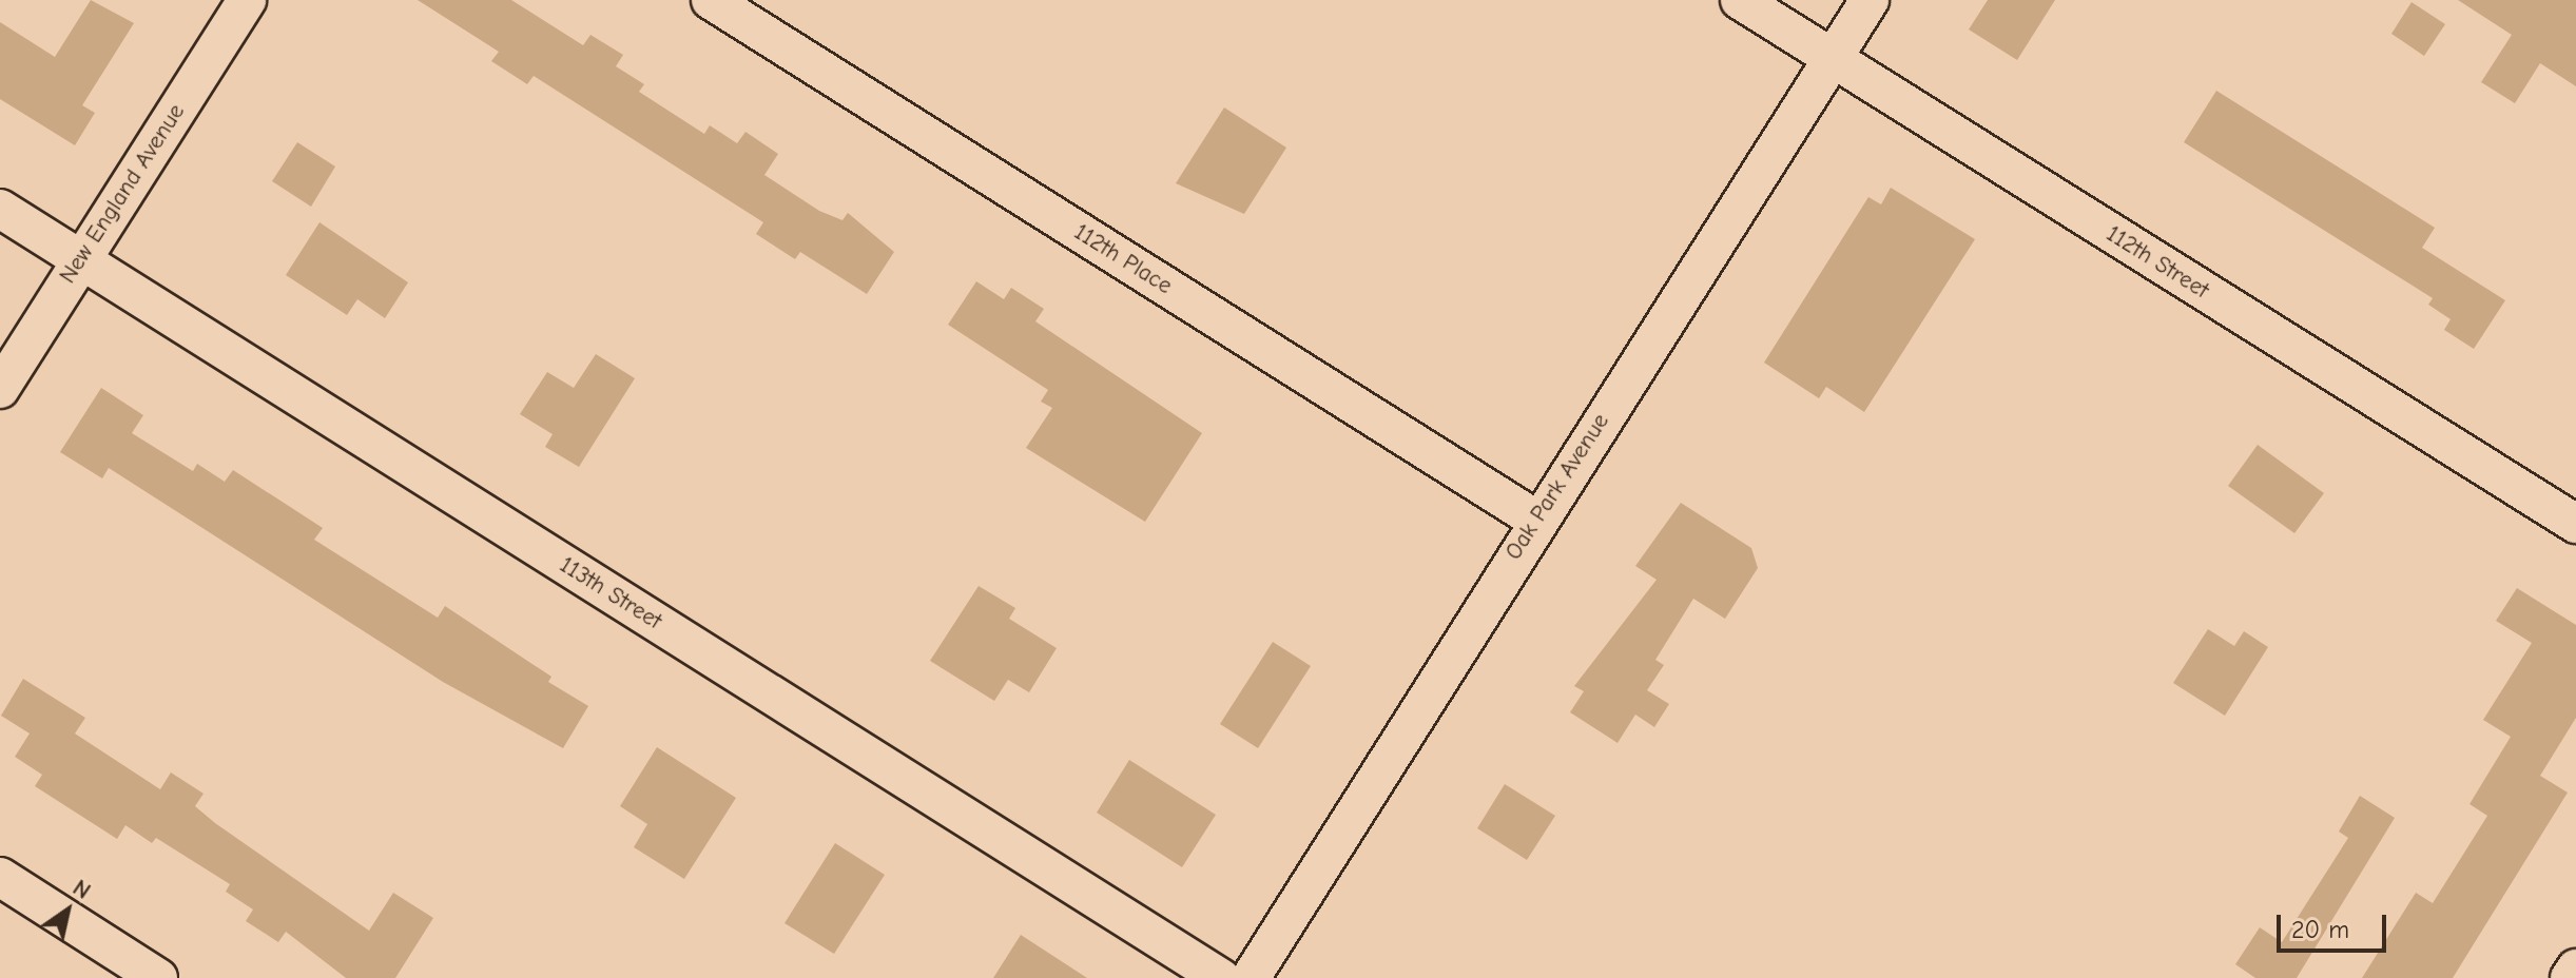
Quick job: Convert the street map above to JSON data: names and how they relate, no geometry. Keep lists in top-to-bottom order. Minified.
{"streets":{"street":["New England Avenue","112th Place","112th Street","Oak Park Avenue","113th Street"]},"crossings":[["New England Avenue","113th Street"],["112th Place","Oak Park Avenue"],["112th Street","Oak Park Avenue"]],"scale_bar":"20 m","north":"top right"}
